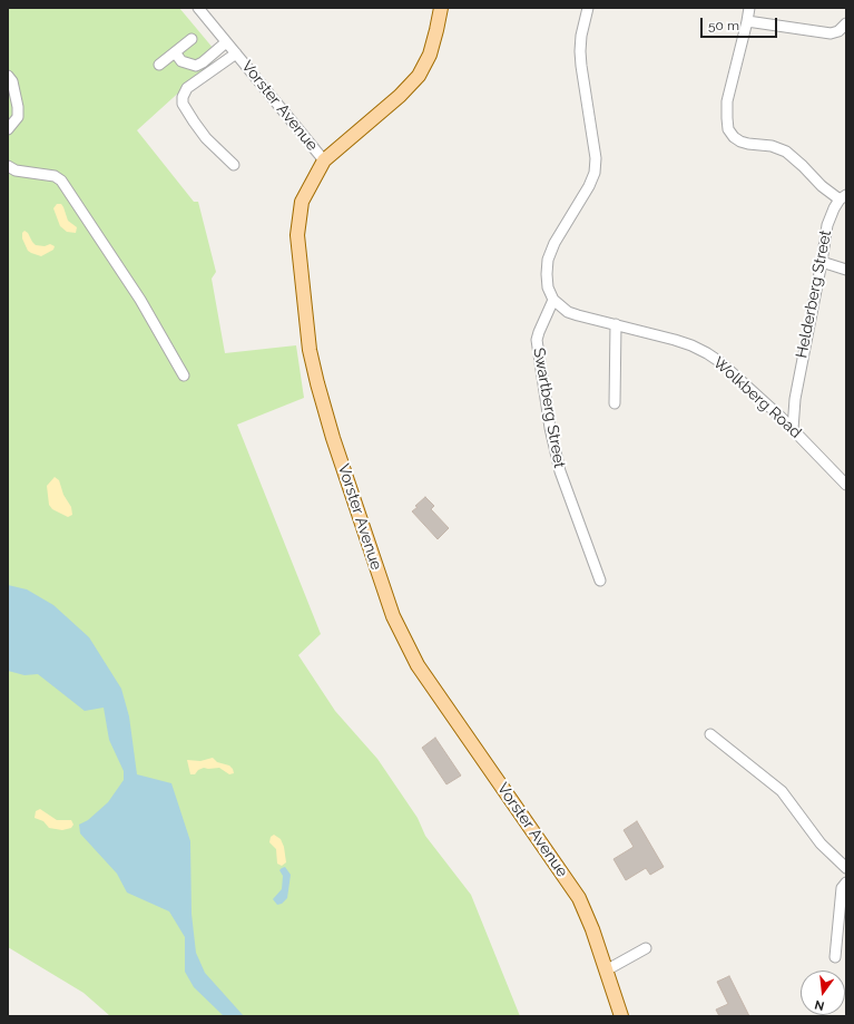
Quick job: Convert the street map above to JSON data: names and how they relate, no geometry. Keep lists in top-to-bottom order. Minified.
{"streets":{"main road":["Vorster Avenue"],"street":["Helderberg Street","Wolkberg Road","Swartberg Street"]},"crossings":[["Helderberg Street","Wolkberg Road"],["Wolkberg Road","Swartberg Street"]],"scale_bar":"50 m","north":"bottom"}
